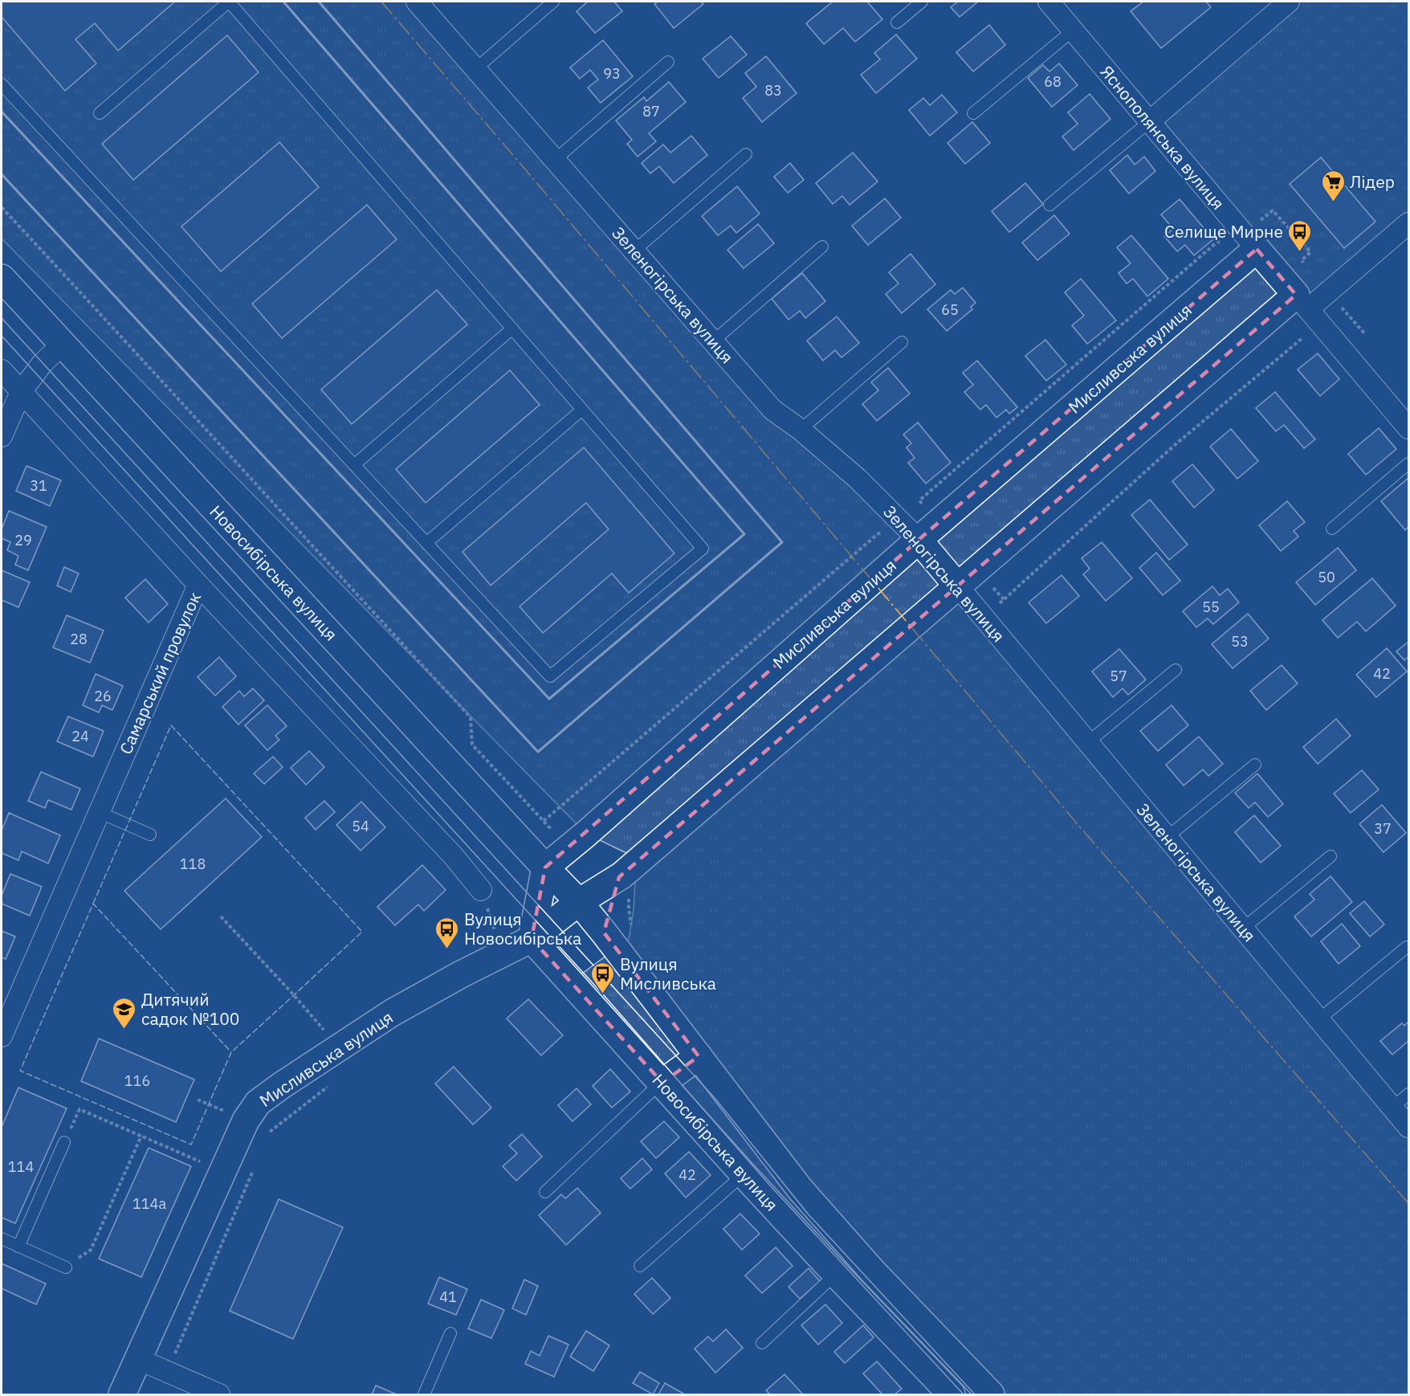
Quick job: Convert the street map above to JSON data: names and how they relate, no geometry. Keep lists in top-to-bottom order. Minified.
{"streets":{"street":["Яснополянська вулиця","Зеленогірська вулиця","Мисливська вулиця","Новосибірська вулиця","Самарський провулок"]},"crossings":[["Яснополянська вулиця","Мисливська вулиця"],["Зеленогірська вулиця","Мисливська вулиця"],["Мисливська вулиця","Новосибірська вулиця"]],"places":{"supermarket":["Лідер"],"bus stop":["Селище Мирне","Вулиця Новосибірська","Вулиця Мисливська"],"school or university":["Дитячий садок №100"]},"house_numbers":["93","68","83","87","65","31","29","50","55","28","53","42","57","26","24","54","37","118","116","114","42","114а","41"]}
